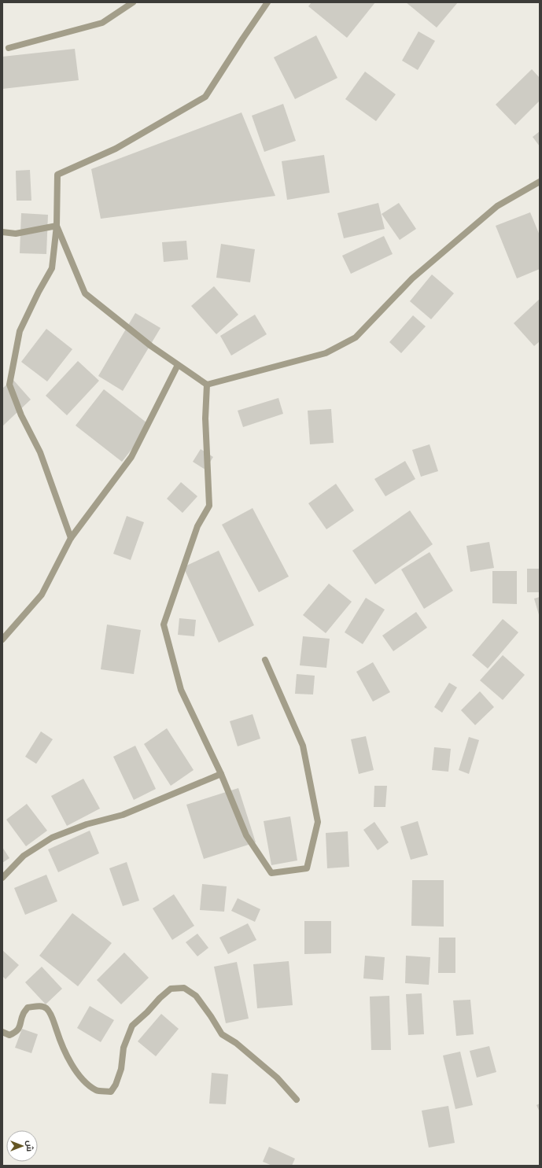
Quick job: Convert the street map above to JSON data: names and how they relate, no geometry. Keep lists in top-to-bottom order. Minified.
{"north":"right"}
